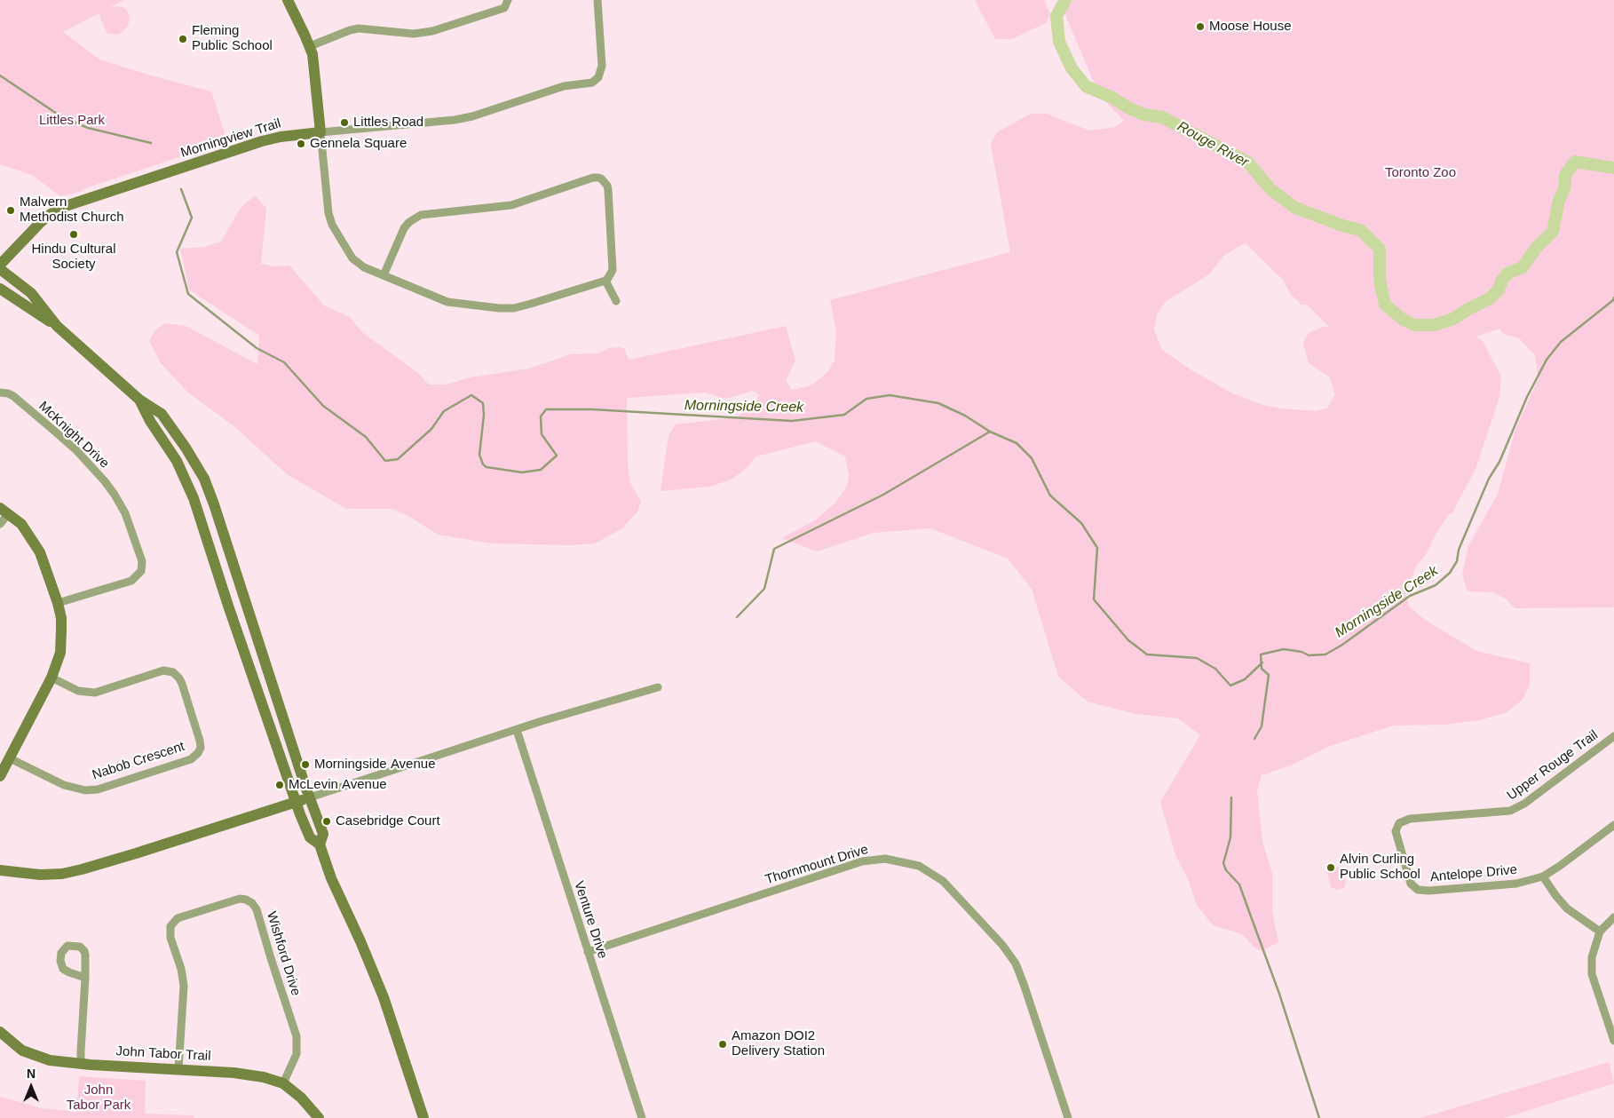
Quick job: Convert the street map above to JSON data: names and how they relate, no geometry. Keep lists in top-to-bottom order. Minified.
{"streets":{"main road":["Morningview Trail","John Tabor Trail"],"street":["McKnight Drive","Nabob Crescent","Upper Rouge Trail","Thornmount Drive","Antelope Drive","Venture Drive","Wishford Drive"]},"crossings":[["Upper Rouge Trail","Antelope Drive"],["Thornmount Drive","Venture Drive"],["Wishford Drive","John Tabor Trail"]],"water":["Rouge River","Morningside Creek"],"parks":["Littles Park","Toronto Zoo","John Tabor Park"],"places":["Moose House","Fleming Public School","Littles Road","Gennela Square","Malvern Methodist Church","Hindu Cultural Society","Morningside Avenue","McLevin Avenue","Casebridge Court","Alvin Curling Public School","Amazon DOI2 Delivery Station"],"north":"top"}
